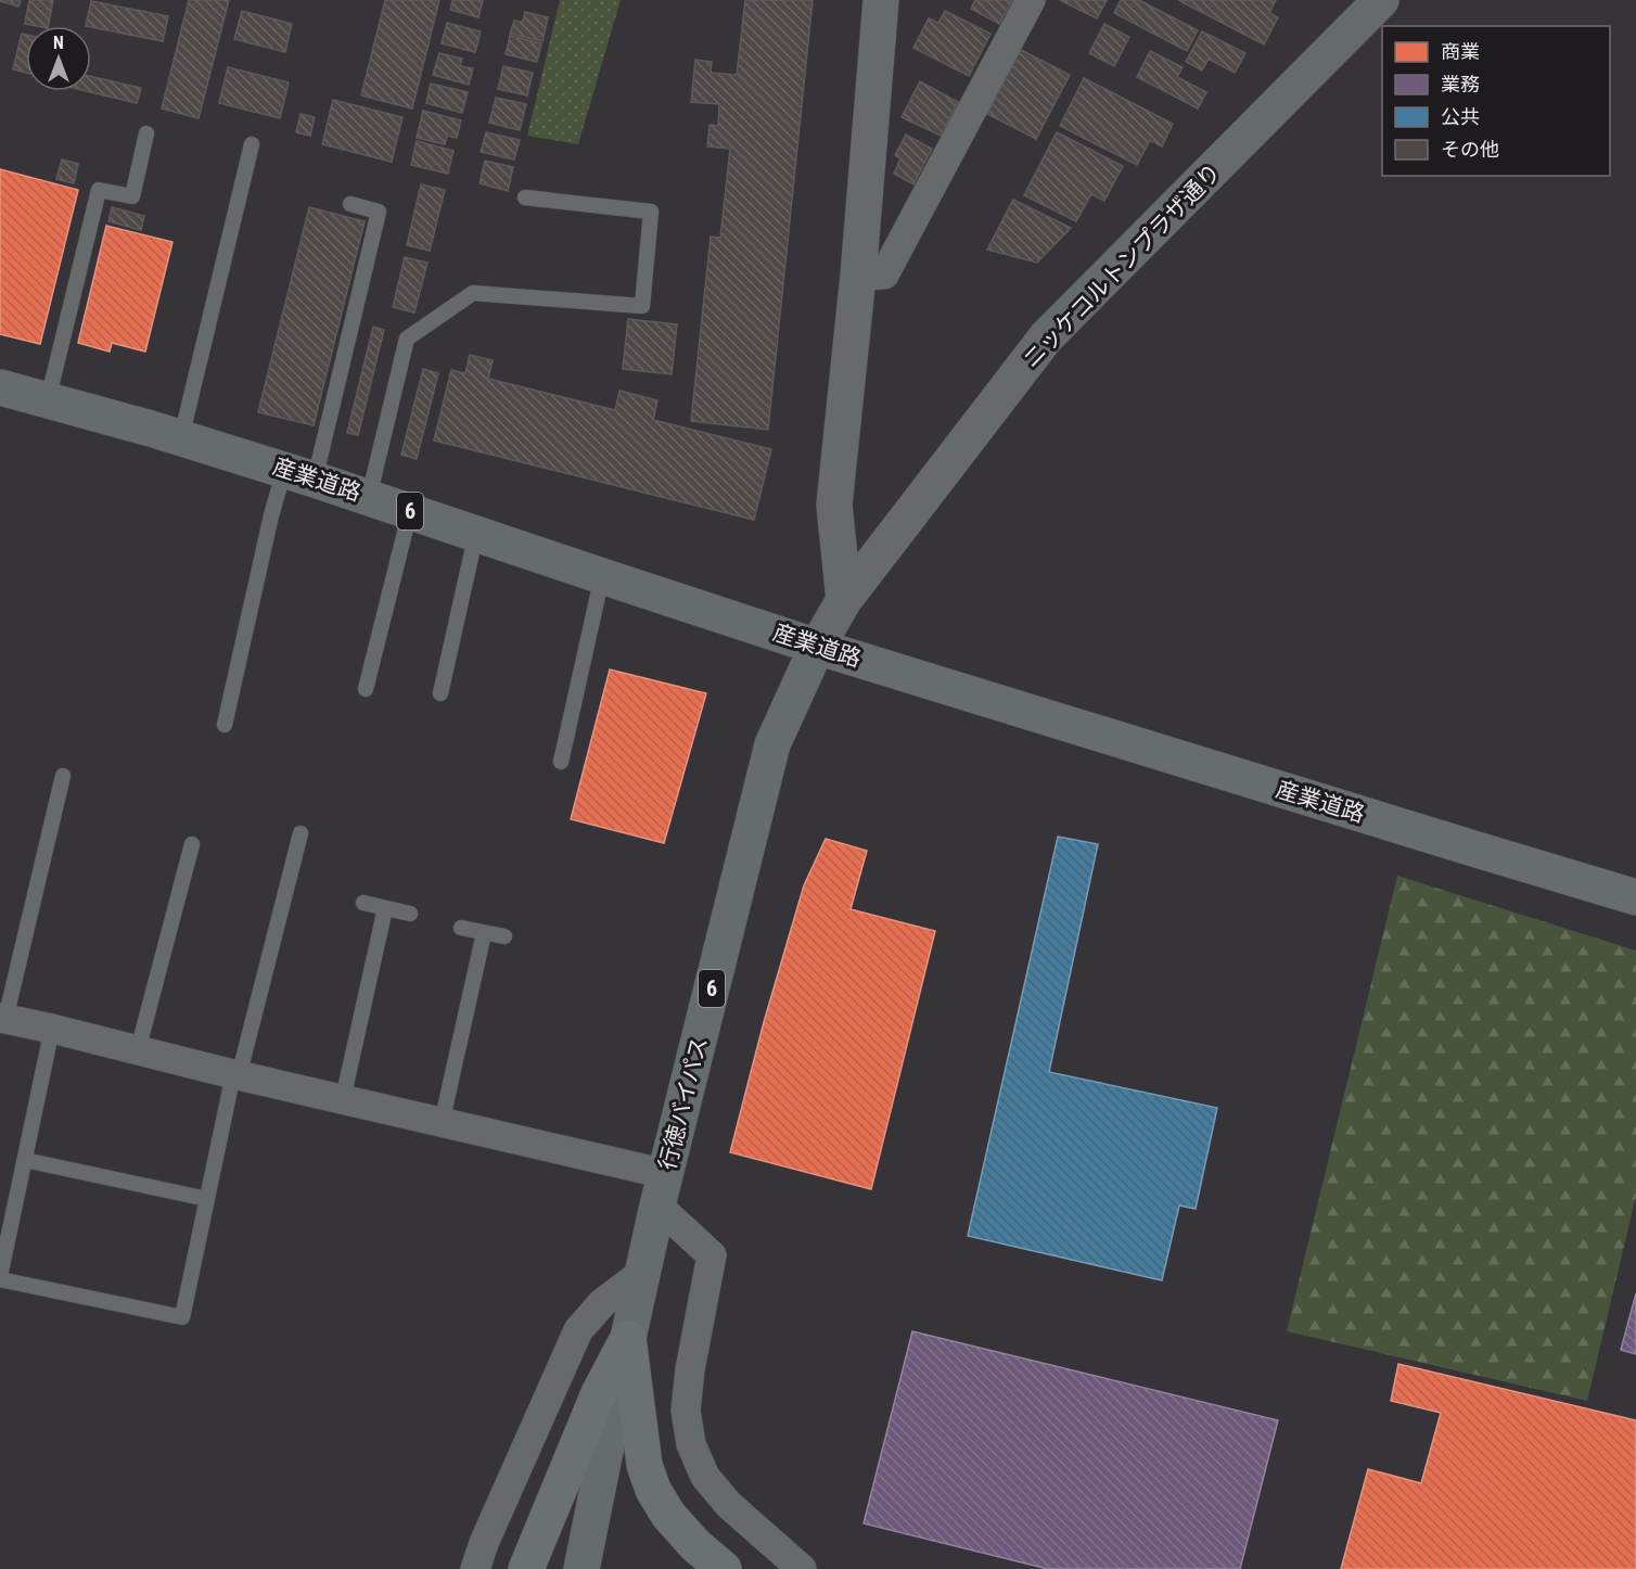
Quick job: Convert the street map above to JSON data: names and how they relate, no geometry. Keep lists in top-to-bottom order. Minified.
{"streets":{"main road":["産業道路","6","行徳バイパス"],"street":["ニッケコルトンプラザ通り"]},"crossings":[["ニッケコルトンプラザ通り","産業道路"],["ニッケコルトンプラザ通り","行徳バイパス"],["産業道路","行徳バイパス"]],"legend":["商業","業務","公共","その他"],"north":"top"}
